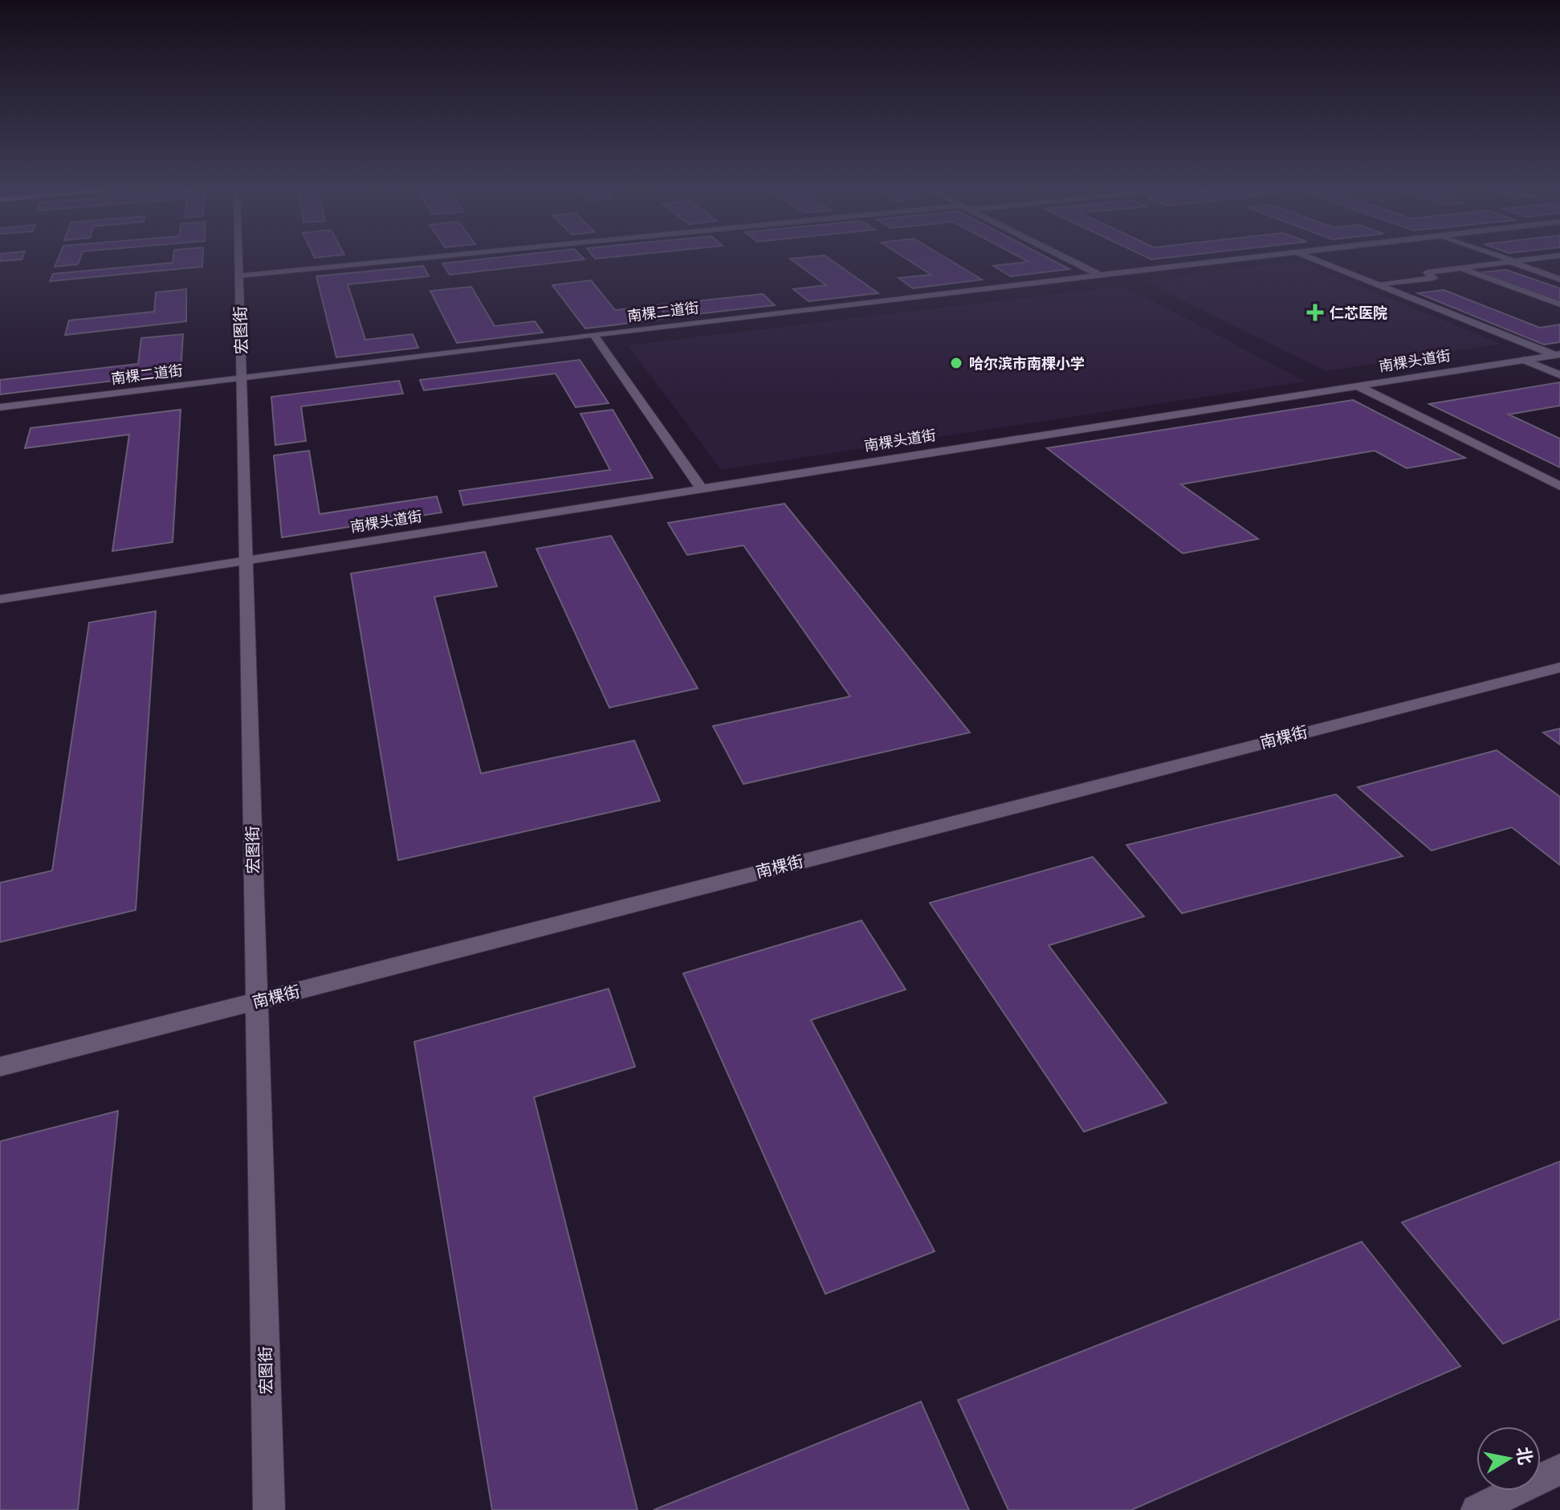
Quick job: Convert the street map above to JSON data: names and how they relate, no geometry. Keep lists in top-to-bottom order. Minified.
{"streets":{"street":["南棵二道街","宏图街","南棵头道街","南棵街"]},"crossings":[["南棵二道街","宏图街"],["宏图街","南棵头道街"],["宏图街","南棵街"]],"places":{"health":["仁芯医院"],"other":["哈尔滨市南棵小学"]},"north":"right"}
